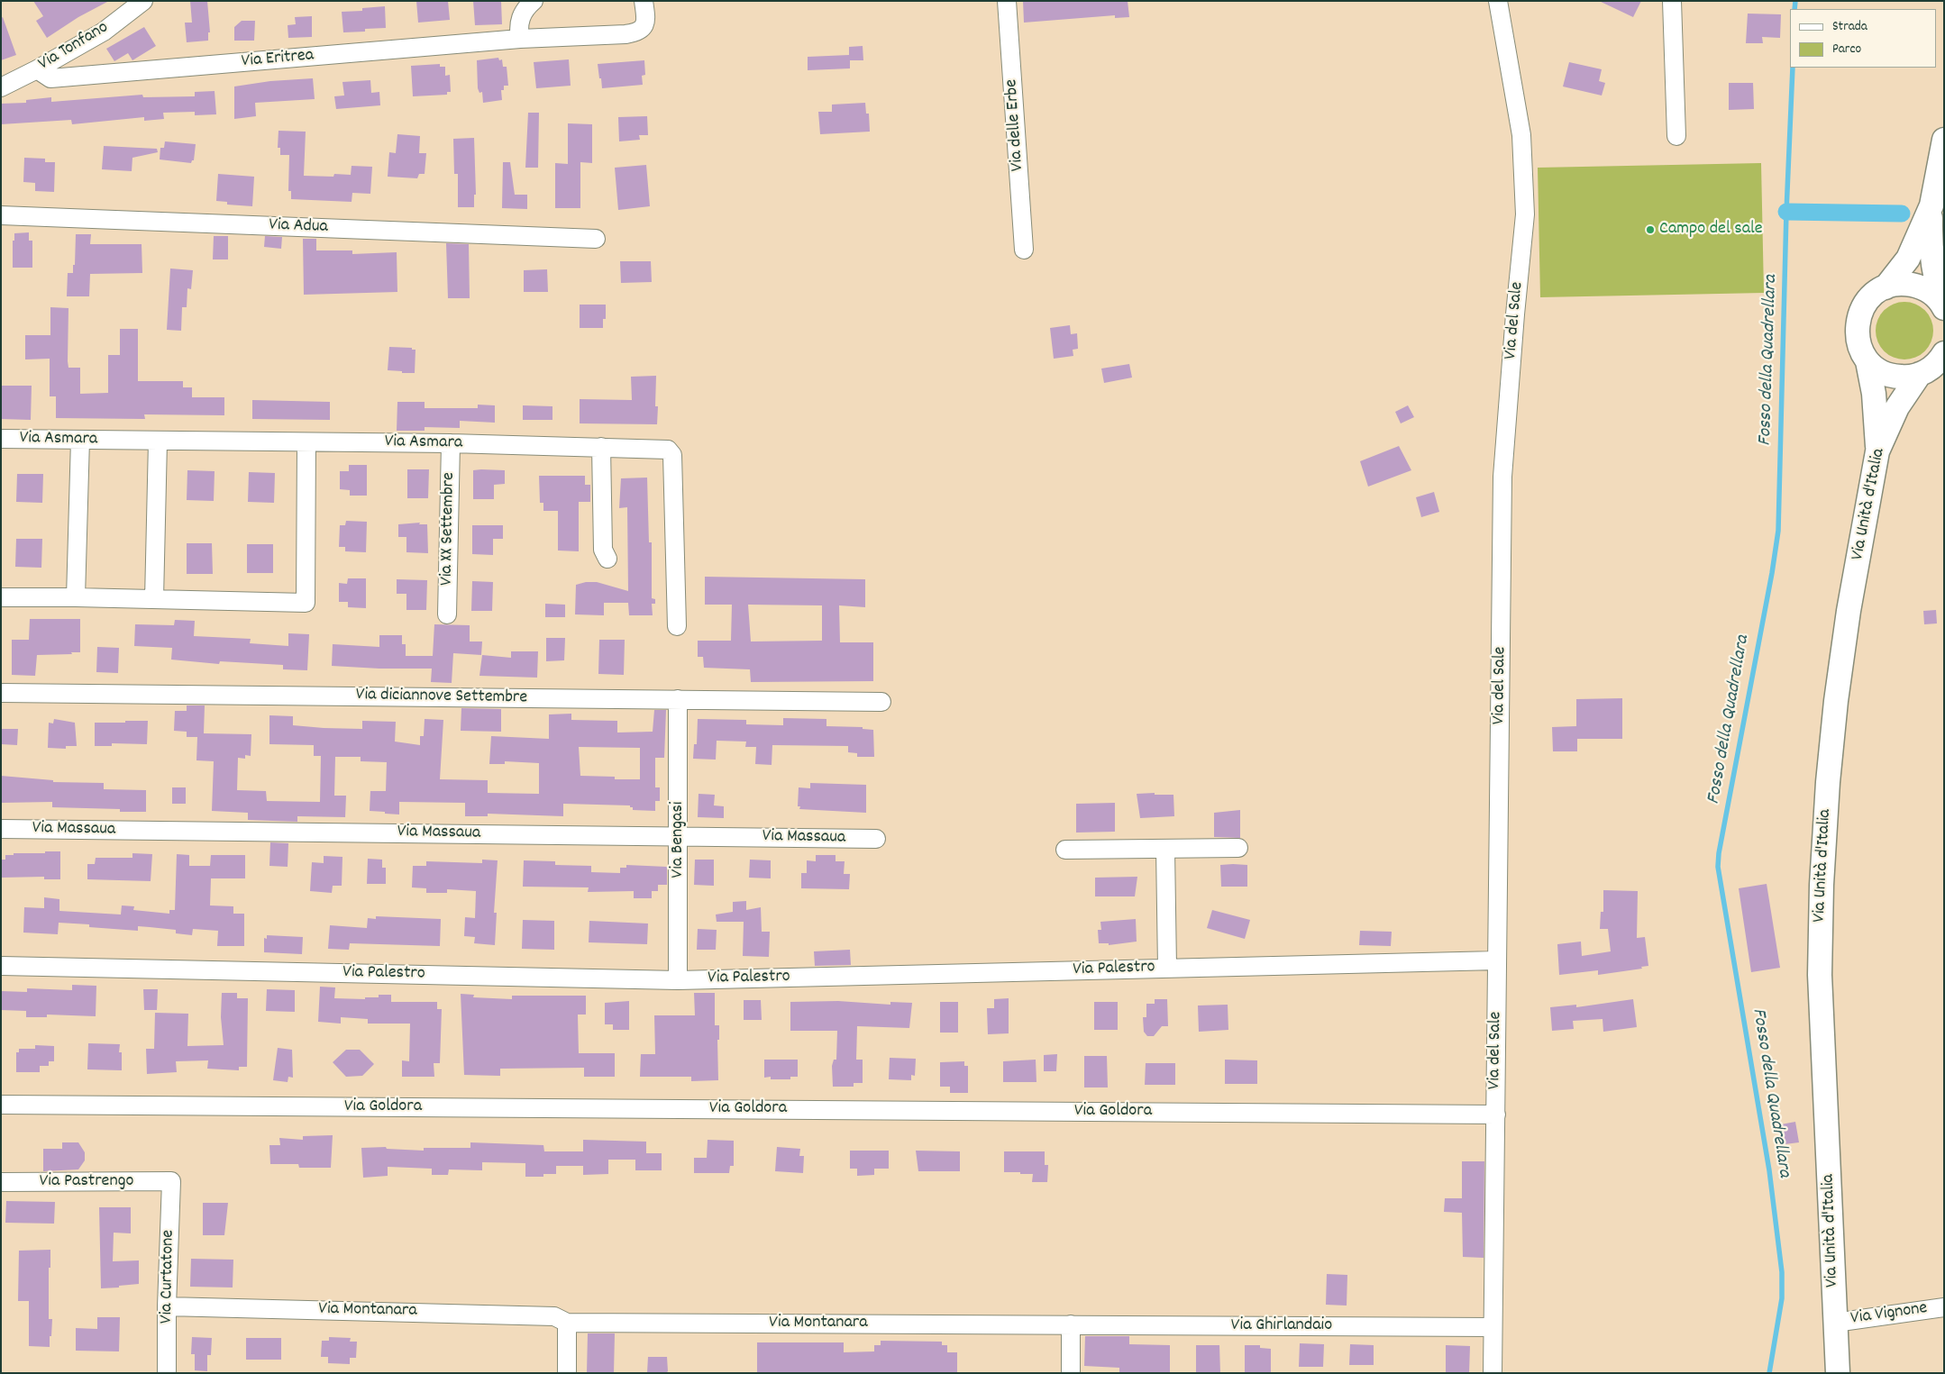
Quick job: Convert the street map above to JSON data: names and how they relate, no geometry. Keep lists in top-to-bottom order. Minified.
{"streets":{"main road":["Via Unità d'Italia"],"street":["Via Tonfano","Via Eritrea","Via delle Erbe","Via Adua","Via del Sale","Via Asmara","Via XX Settembre","Via diciannove Settembre","Via Massaua","Via Bengasi","Via Palestro","Via Goldora","Via Pastrengo","Via Curtatone","Via Montanara","Via Vignone","Via Ghirlandaio"]},"crossings":[["Via Tonfano","Via Eritrea"],["Via del Sale","Via Palestro"],["Via del Sale","Via Goldora"],["Via del Sale","Via Ghirlandaio"],["Via Asmara","Via XX Settembre"],["Via Unità d'Italia","Via Vignone"],["Via diciannove Settembre","Via Bengasi"],["Via Massaua","Via Bengasi"],["Via Bengasi","Via Palestro"],["Via Pastrengo","Via Curtatone"],["Via Curtatone","Via Montanara"],["Via Montanara","Via Ghirlandaio"]],"water":["Fosso della Quadrellara"],"places":["Campo del sale"],"legend":["Strada","Parco"]}
